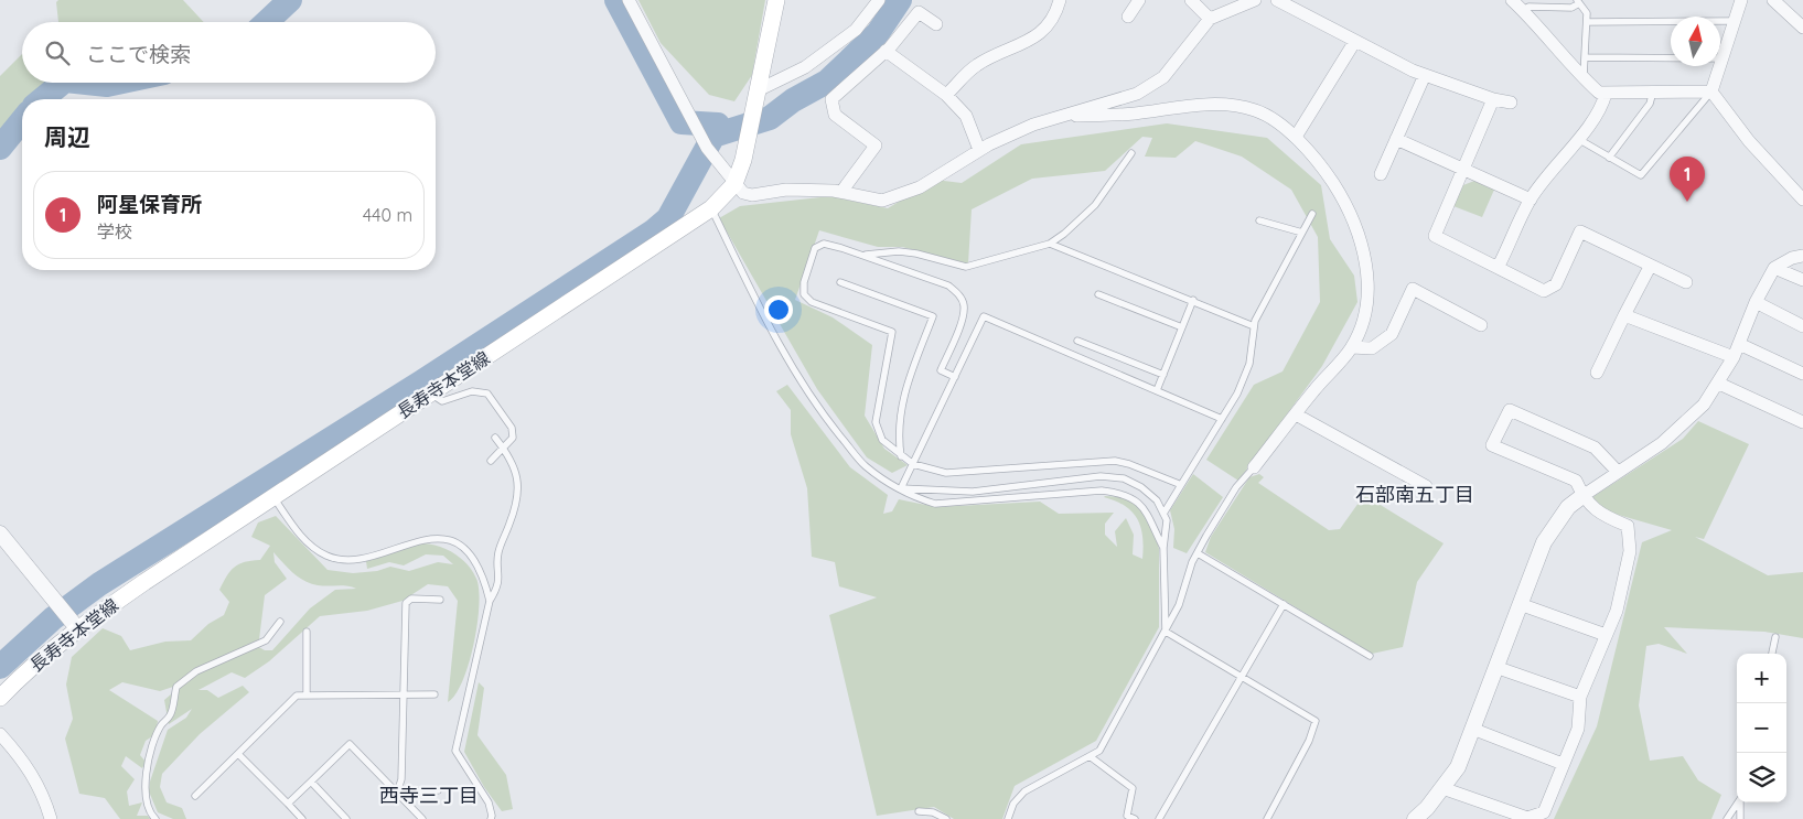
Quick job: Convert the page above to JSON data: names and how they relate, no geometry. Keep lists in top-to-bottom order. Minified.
{"streets":{"main road":["長寿寺本堂線"]},"districts":["石部南五丁目","西寺三丁目"],"north":"top","page":{"search":"ここで検索","heading":"周辺","pins":"1","list":[{"mark":"1","name":"阿星保育所","note":"学校","value":"440 m"}],"map_buttons":["+","−"]}}
